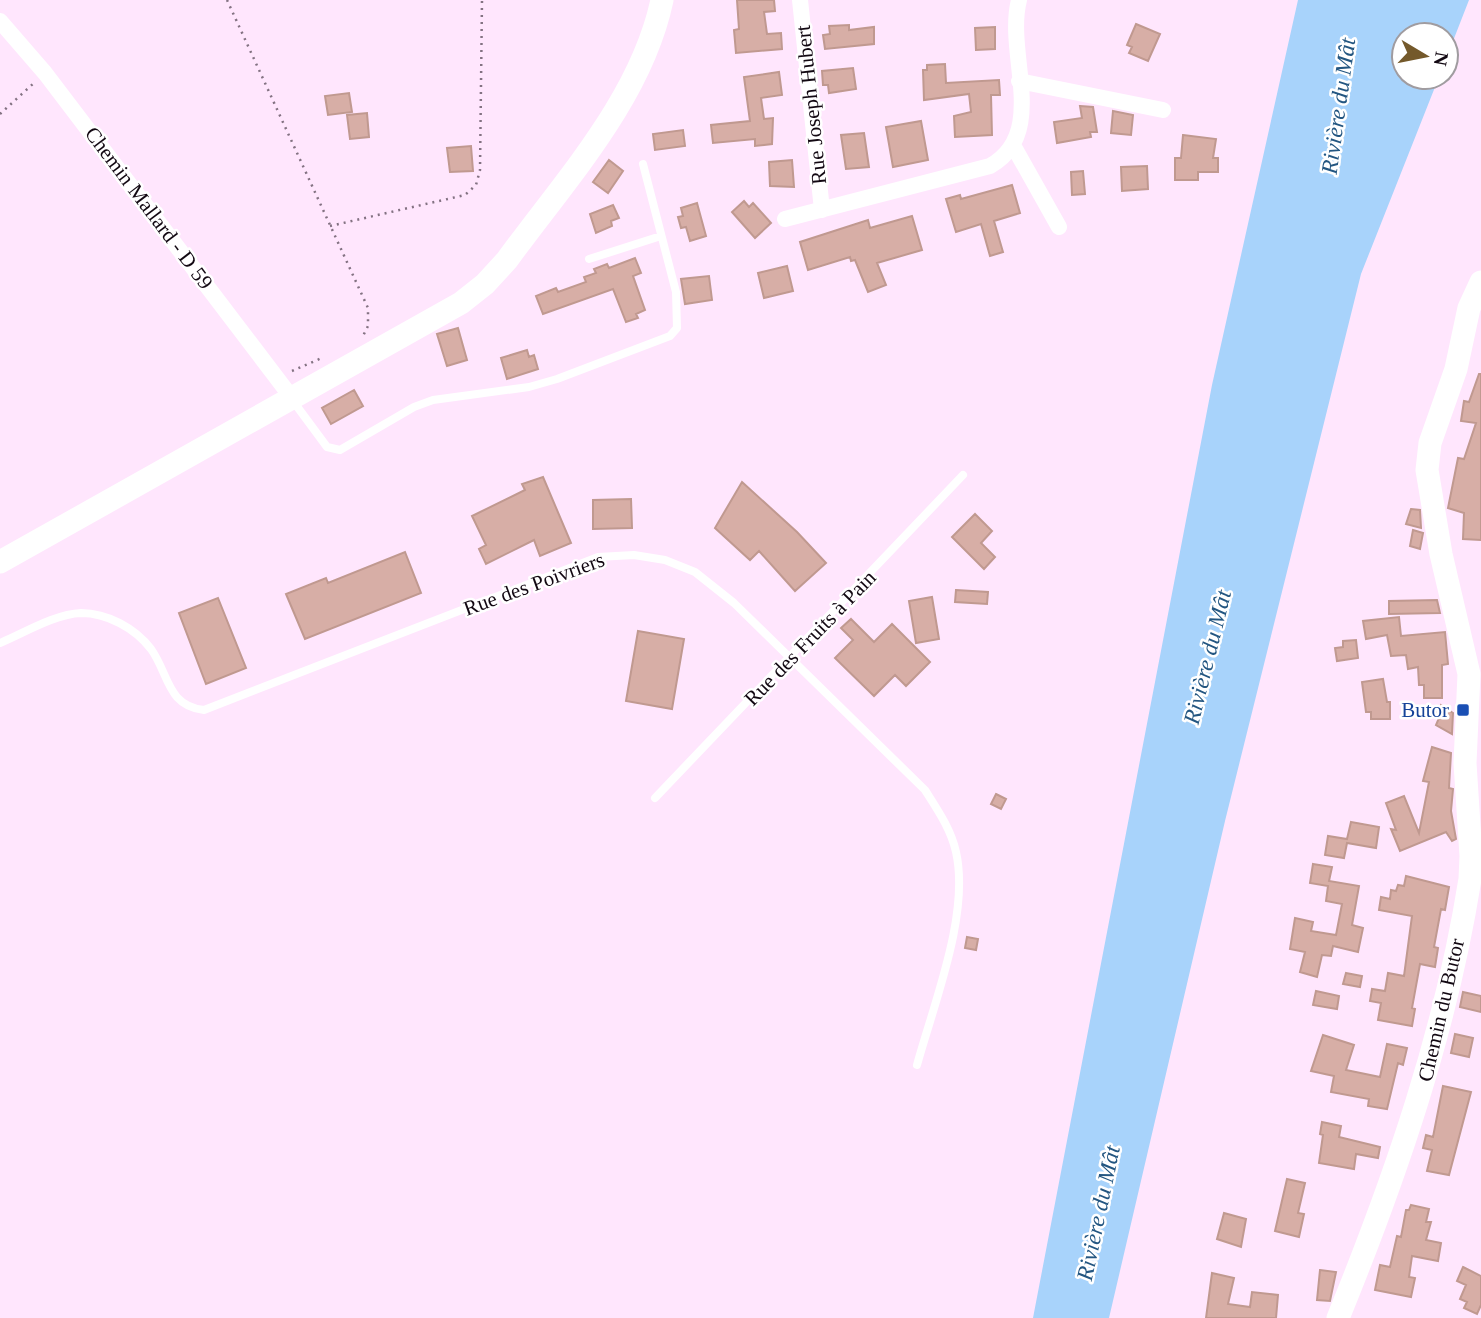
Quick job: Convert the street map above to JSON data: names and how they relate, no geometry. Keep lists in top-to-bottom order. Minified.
{"streets":{"street":["Rue Joseph Hubert","Chemin Mallard - D 59","Chemin du Butor"],"lane":["Rue des Poivriers","Rue des Fruits à Pain"]},"crossings":[["Rue des Poivriers","Rue des Fruits à Pain"]],"water":["Rivière du Mât"],"places":{"transit":["Butor"]},"north":"right"}
